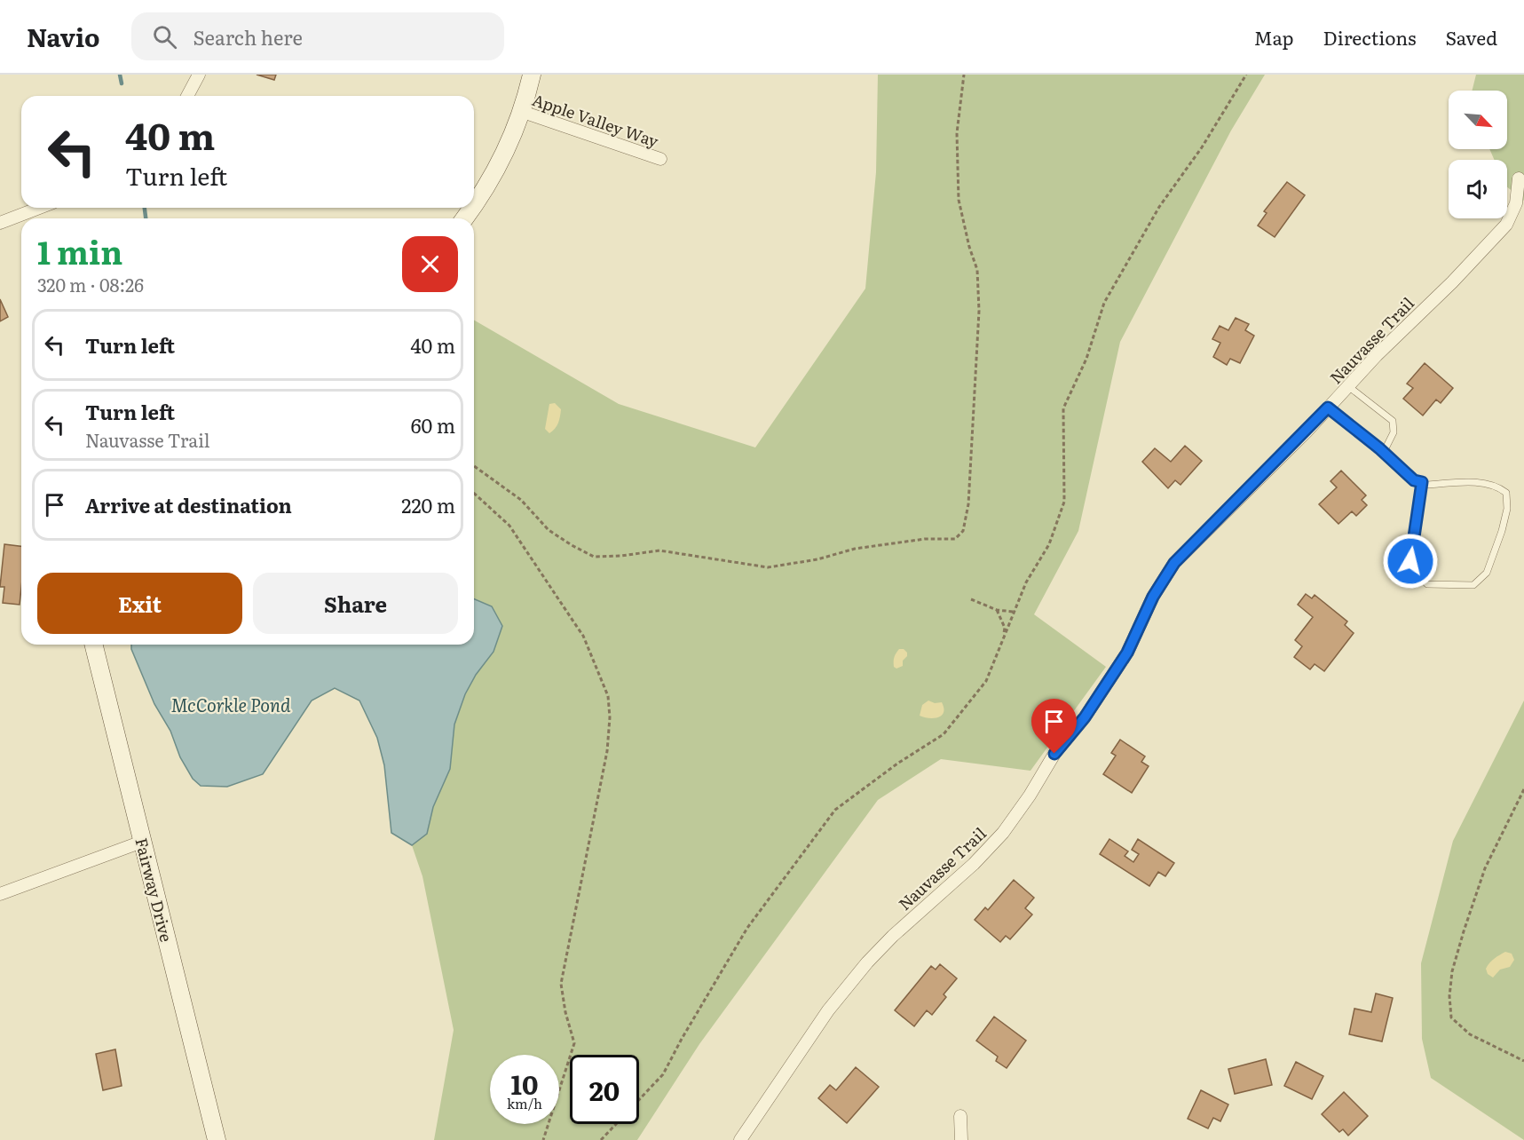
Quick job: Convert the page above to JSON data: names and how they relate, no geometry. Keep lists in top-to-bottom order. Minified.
{"streets":{"street":["Apple Valley Way","Nauvasse Trail","Fairway Drive"]},"water":["McCorkle Pond"],"north":"bottom right","page":{"header":"Navio","search":"Search here","nav":["Map","Directions","Saved"],"turn":["40 m","Turn left"],"heading":["1 min","320 m · 08:26"],"list":[{"name":"Turn left","value":"40 m"},{"name":"Turn left","note":"Nauvasse Trail","value":"60 m"},{"name":"Arrive at destination","value":"220 m"}],"buttons":["Exit","Share"],"speed":"10 km/h","limit":"20"}}
